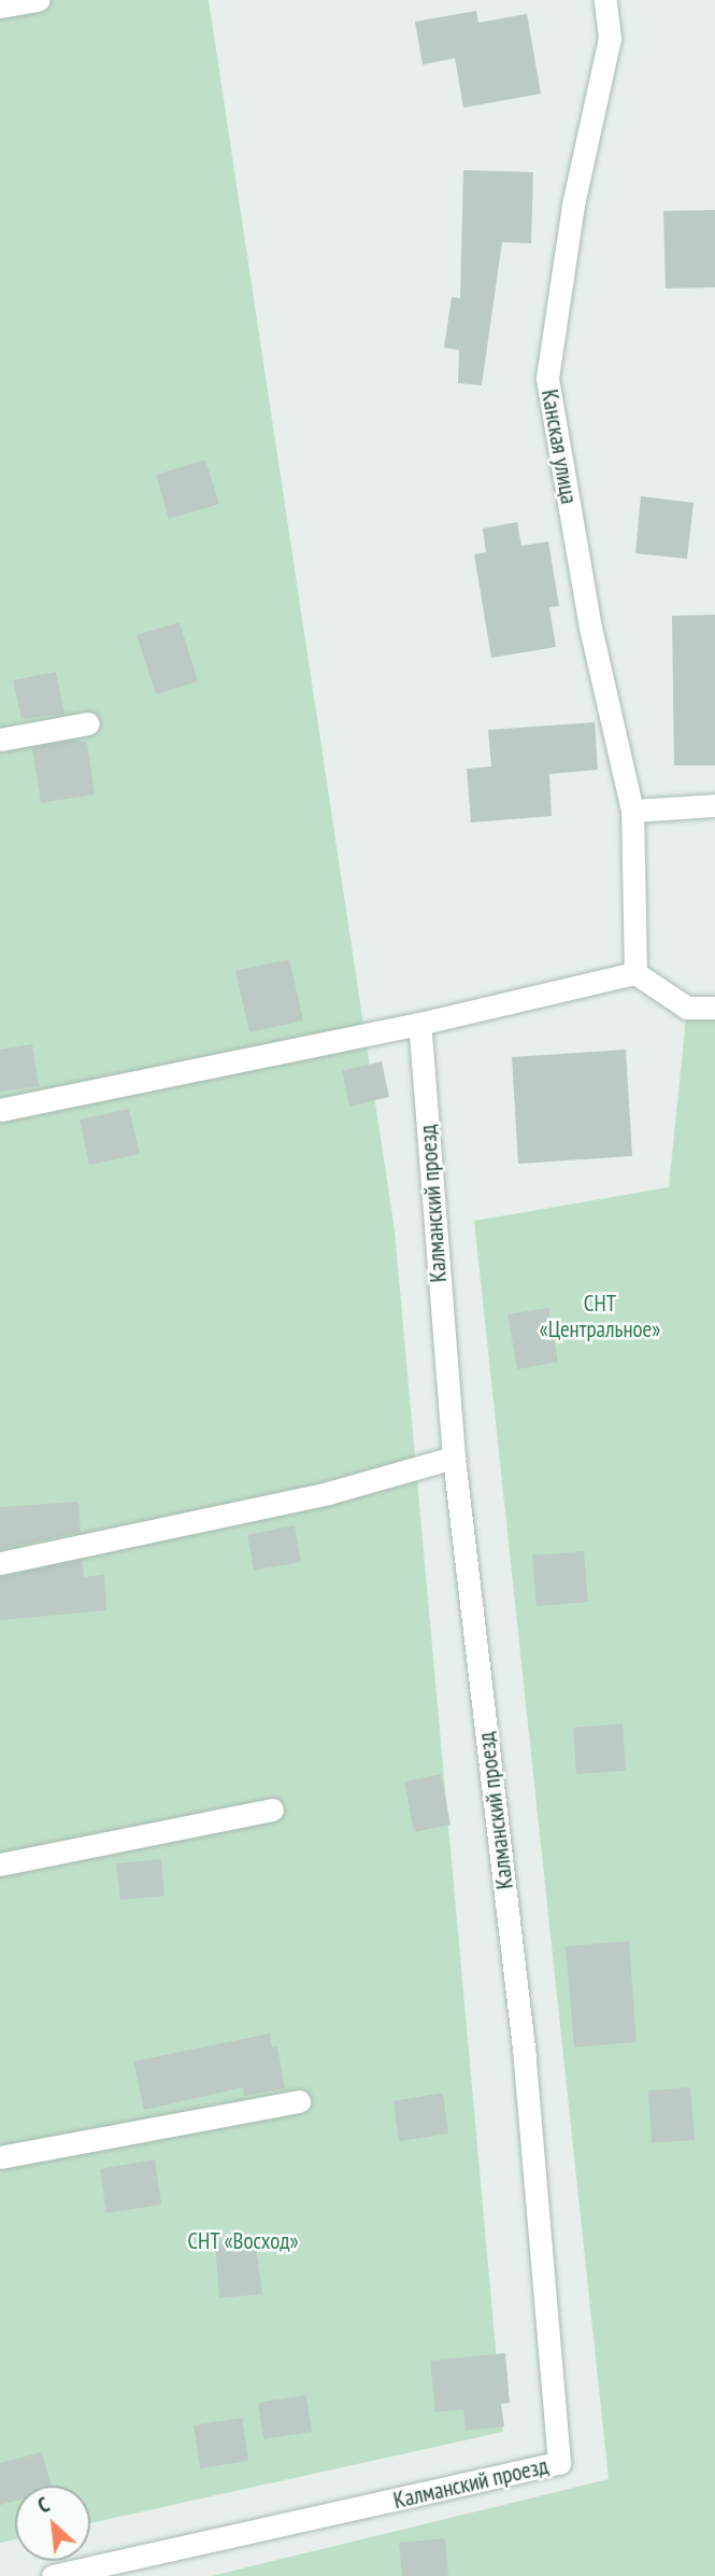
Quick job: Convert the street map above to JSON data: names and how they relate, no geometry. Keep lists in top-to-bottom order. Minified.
{"streets":{"street":["Канская улица","Калманский проезд"]},"parks":["СНТ «Центральное»","СНТ «Восход»"],"north":"top left"}
